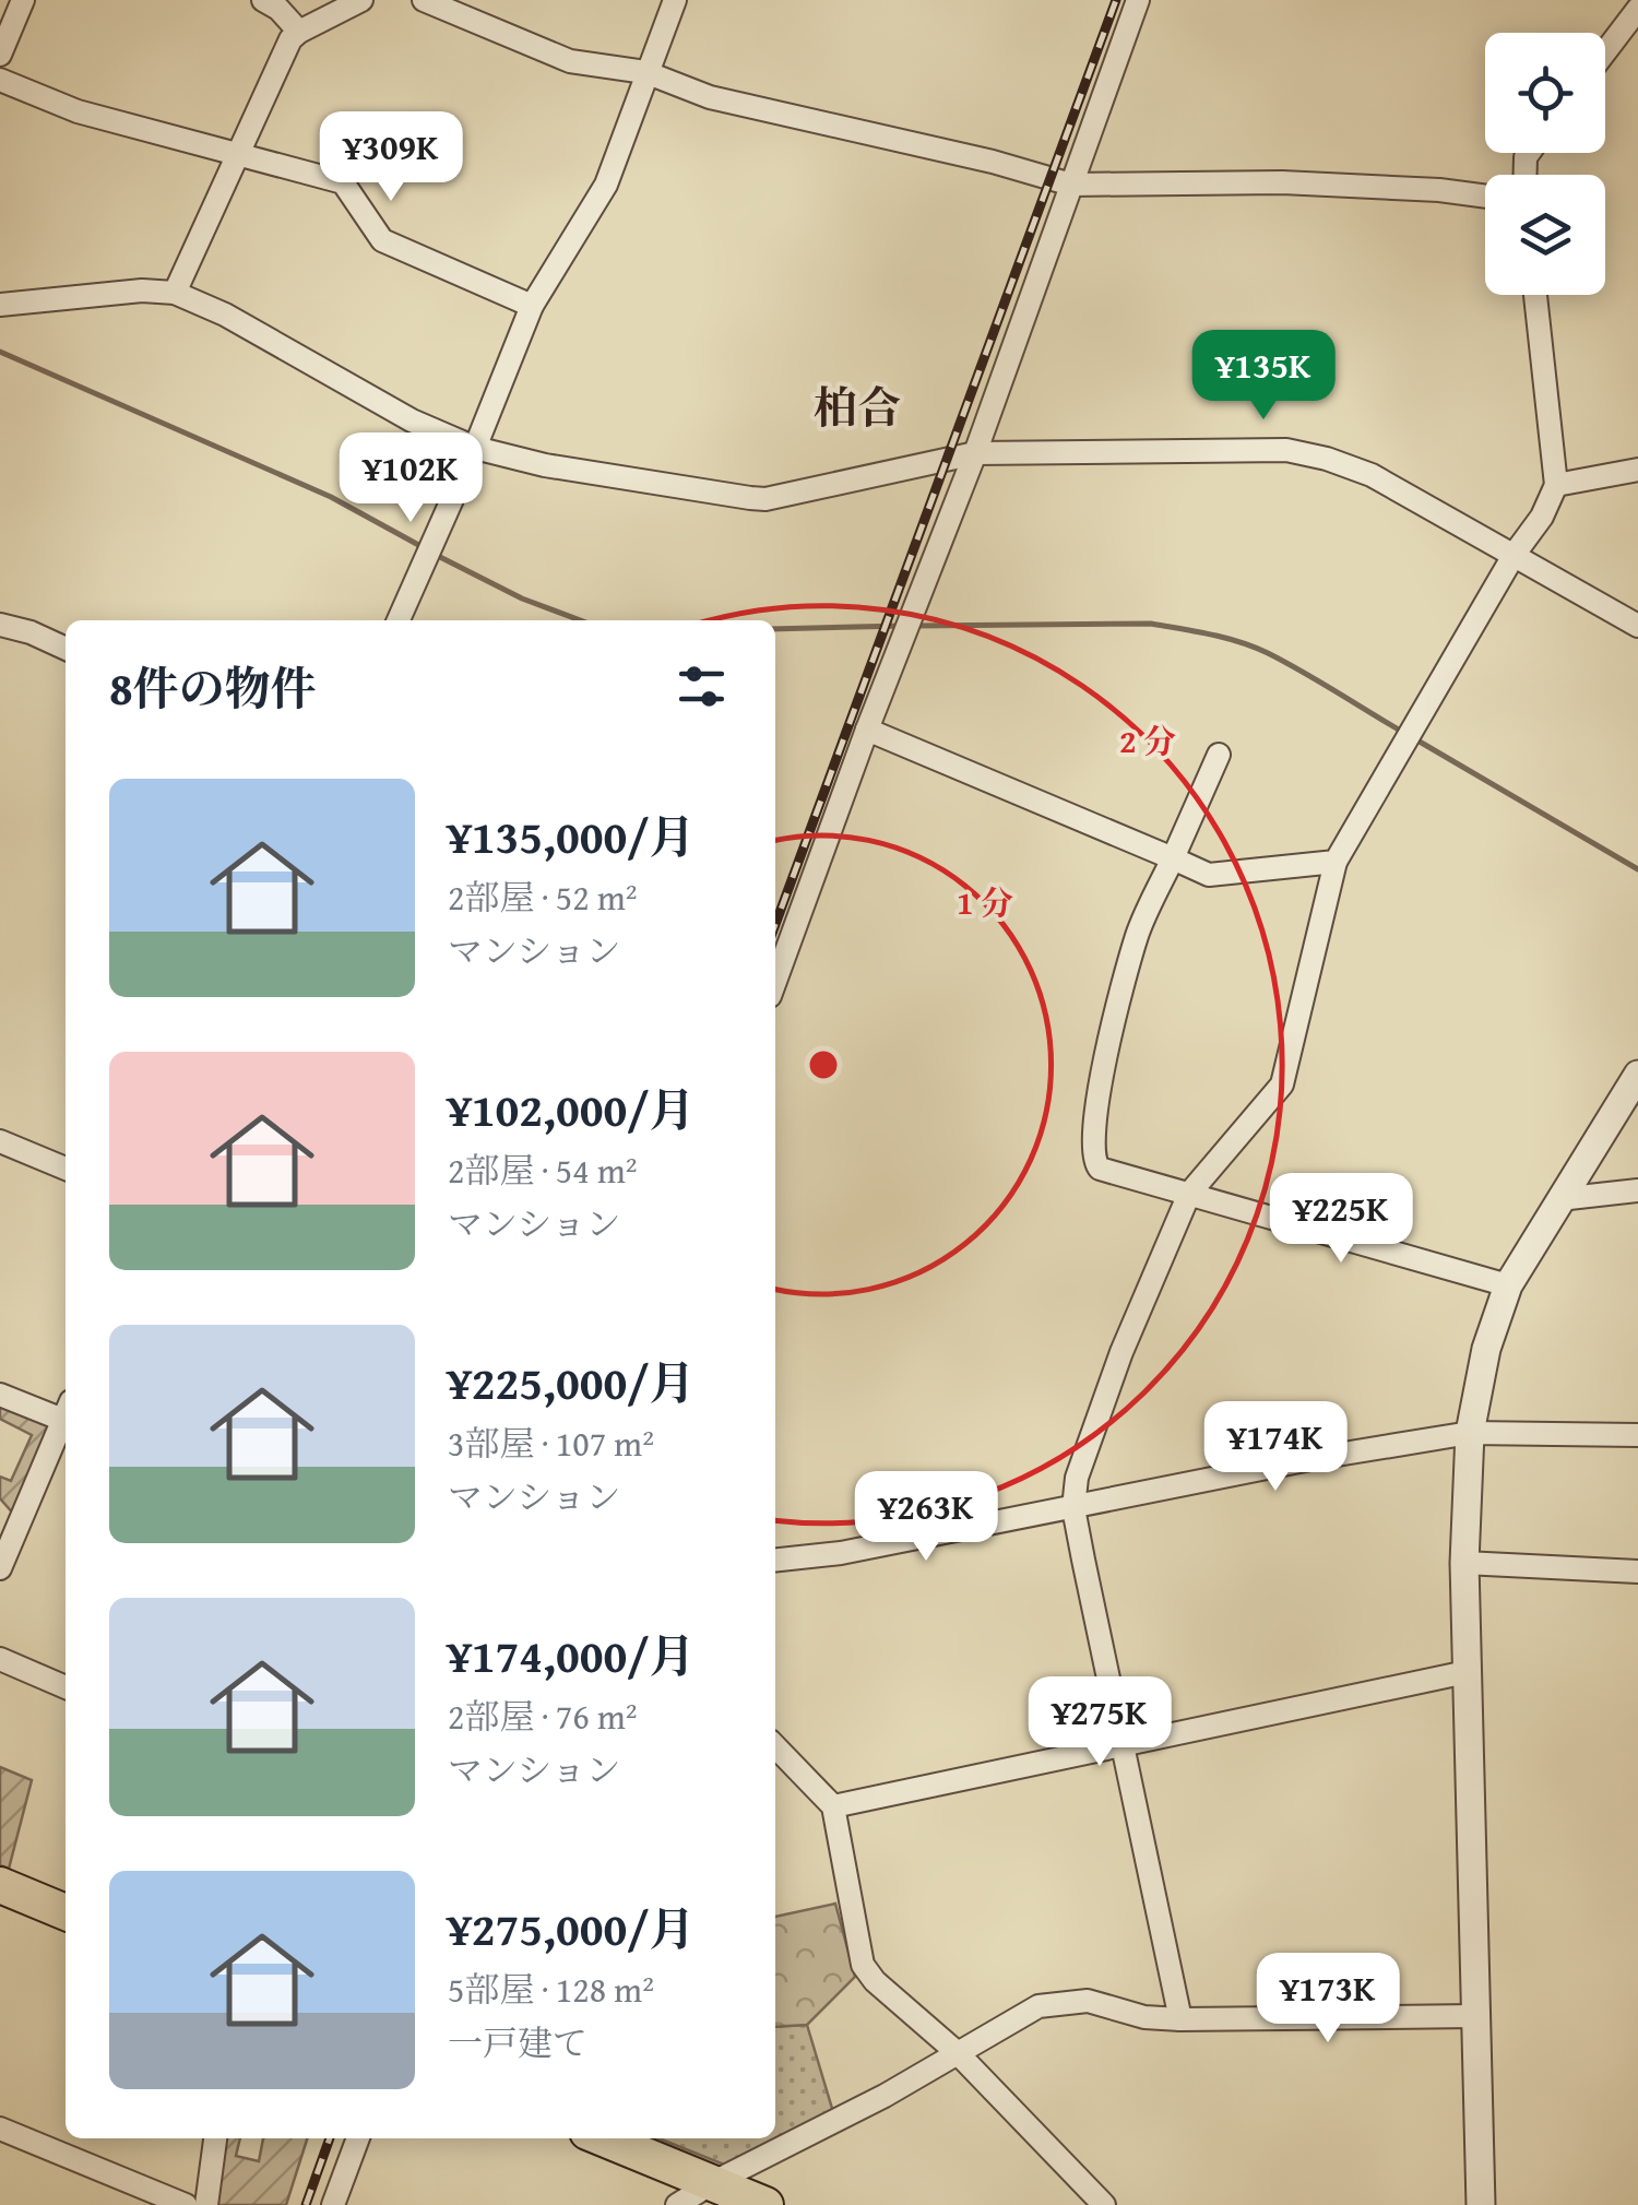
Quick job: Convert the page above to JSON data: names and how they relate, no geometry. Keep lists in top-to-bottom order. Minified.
{"districts":["柏合"],"page":{"price":["¥309K","¥135K","¥102K","¥225K","¥174K","¥263K","¥275K","¥173K"],"heading":"8件の物件","list":[{"name":"¥135,000/月","note":"2部屋 · 52 m² · マンション"},{"name":"¥102,000/月","note":"2部屋 · 54 m² · マンション"},{"name":"¥225,000/月","note":"3部屋 · 107 m² · マンション"},{"name":"¥174,000/月","note":"2部屋 · 76 m² · マンション"},{"name":"¥275,000/月","note":"5部屋 · 128 m² · 一戸建て"}]},"rings":["2 分","1 分"]}
